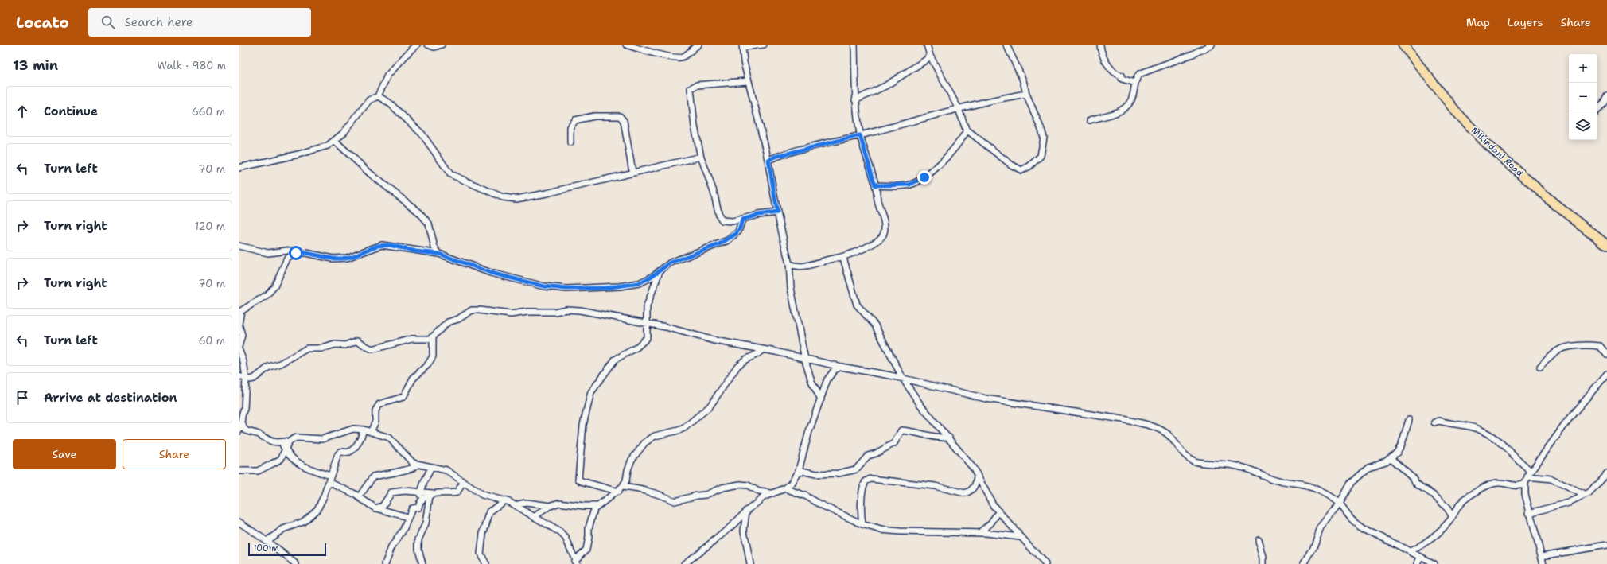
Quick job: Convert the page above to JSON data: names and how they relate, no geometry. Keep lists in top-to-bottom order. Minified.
{"streets":{"highway":["Mikindani Road"]},"scale_bar":"100 m","page":{"header":"Locato","search":"Search here","nav":["Map","Layers","Share"],"heading":["13 min","Walk · 980 m"],"map_buttons":["+","−"],"list":[["Continue","660 m"],["Turn left","70 m"],["Turn right","120 m"],["Turn right","70 m"],["Turn left","60 m"],"Arrive at destination"],"buttons":["Save","Share"],"scale":"100 m"}}
